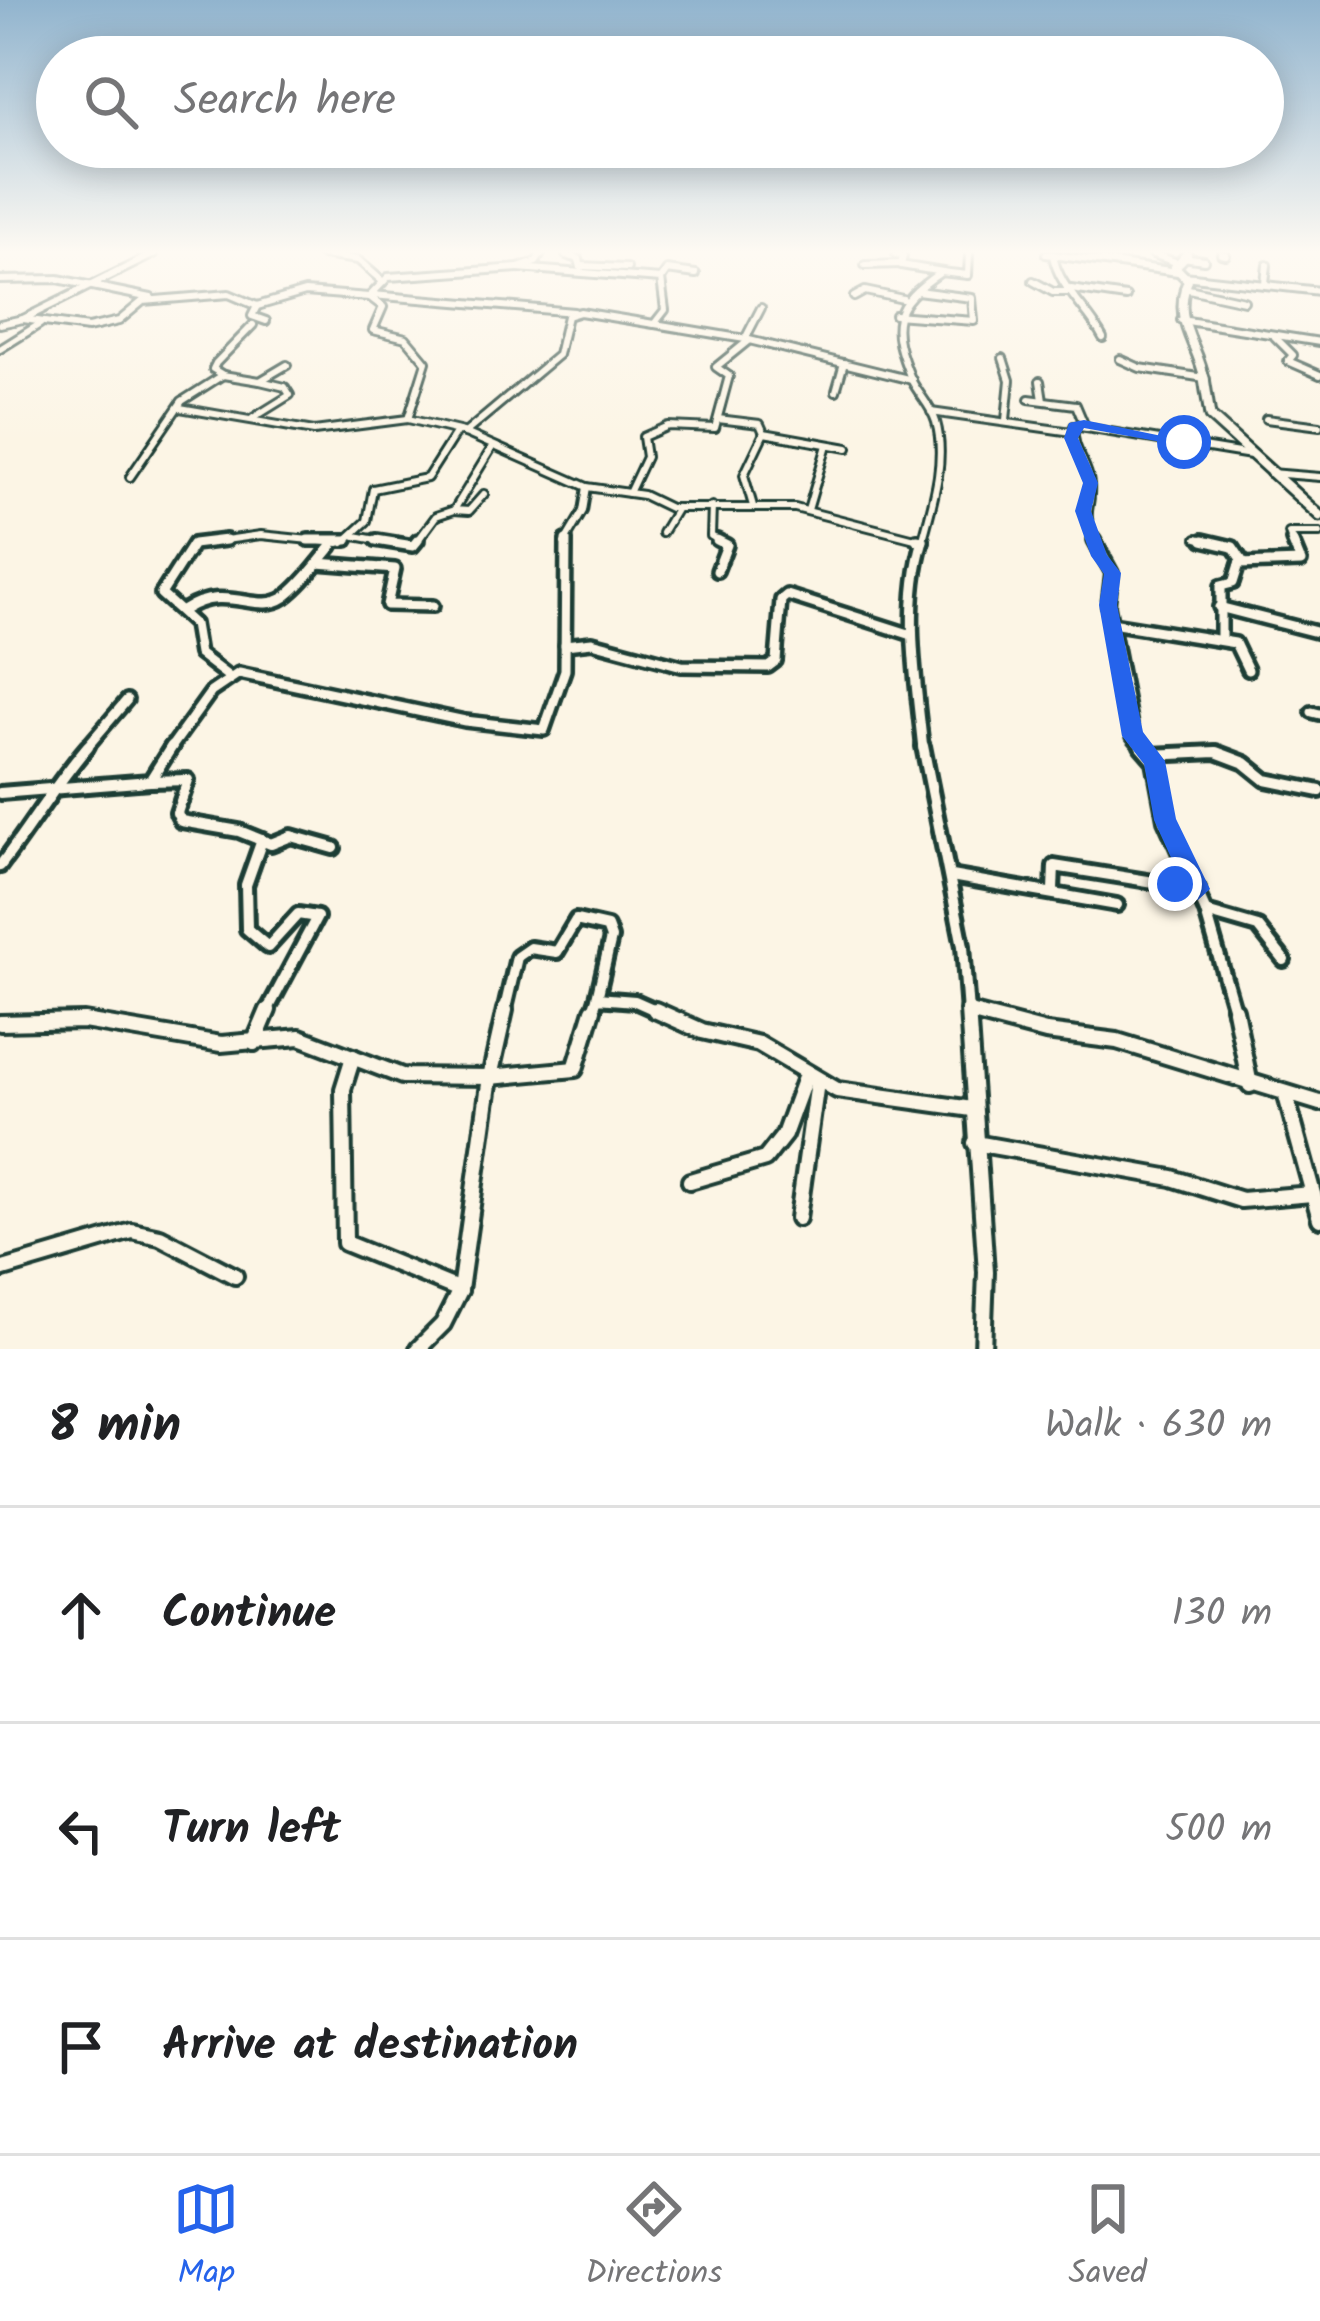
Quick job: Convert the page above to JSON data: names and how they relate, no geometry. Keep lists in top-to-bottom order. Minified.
{"page":{"search":"Search here","heading":["8 min","Walk · 630 m"],"list":[["Continue","130 m"],["Turn left","500 m"],"Arrive at destination"],"nav":["Map","Directions","Saved"]}}
